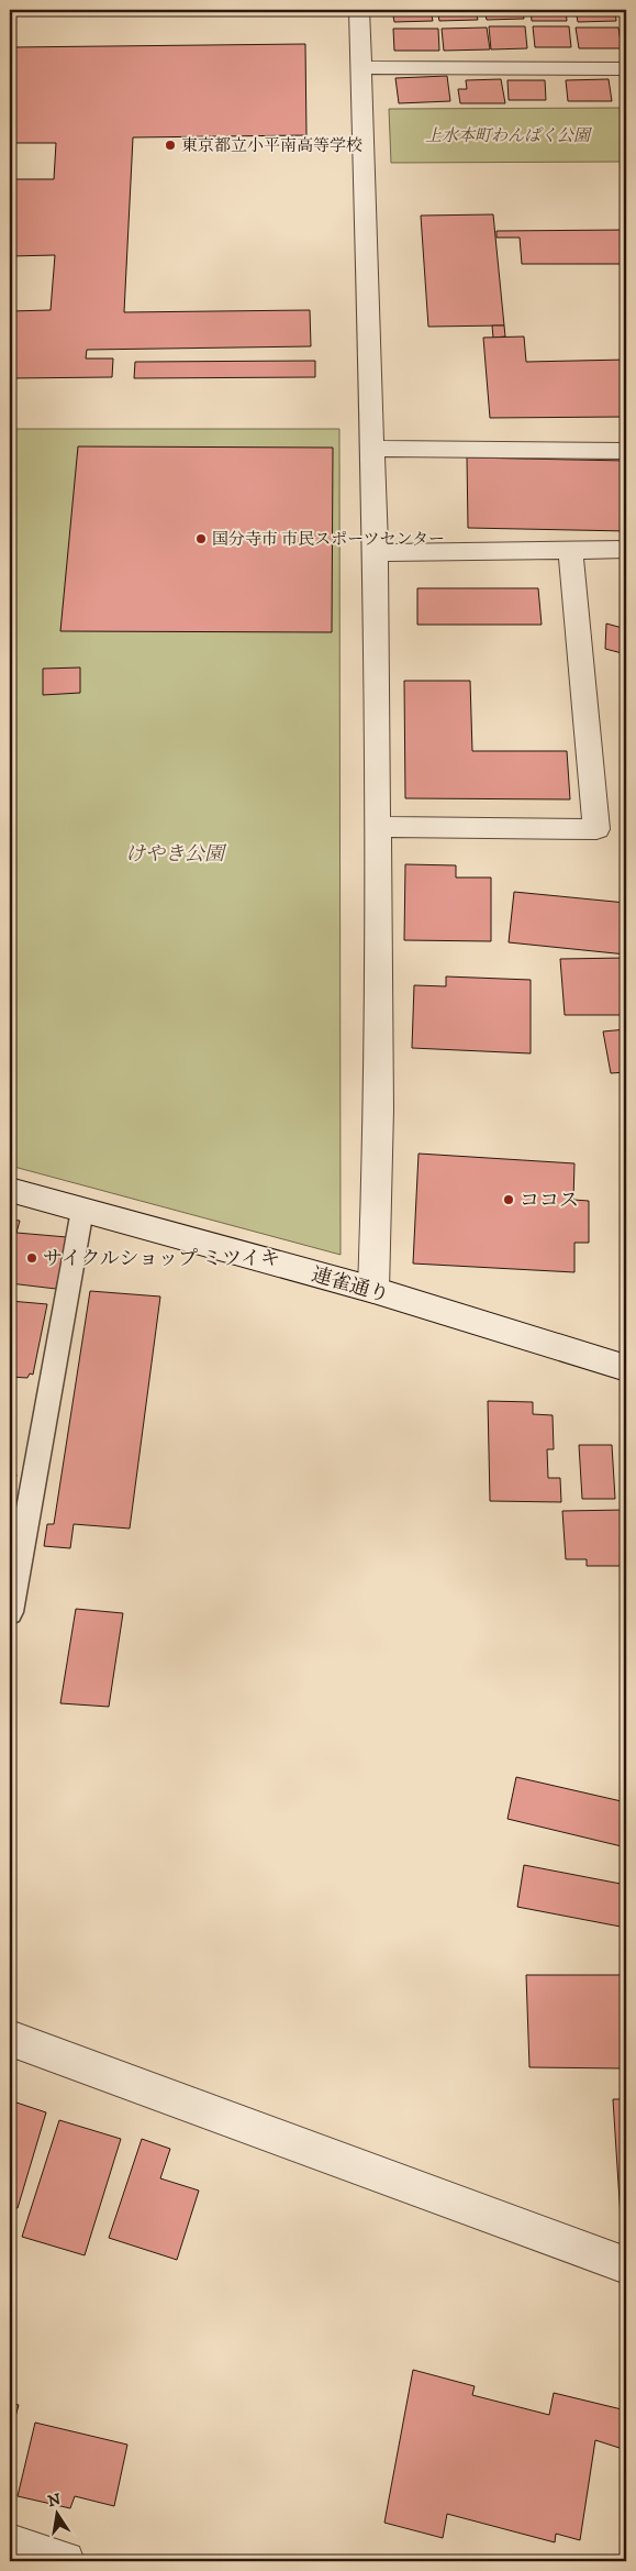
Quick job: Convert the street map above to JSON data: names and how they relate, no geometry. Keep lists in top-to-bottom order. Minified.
{"streets":{"street":["連雀通り"]},"parks":["上水本町わんぱく公園","けやき公園"],"places":["東京都立小平南高等学校","国分寺市 市民スポーツセンター","ココス","サイクルショップ ミツイキ"],"north":"top"}
